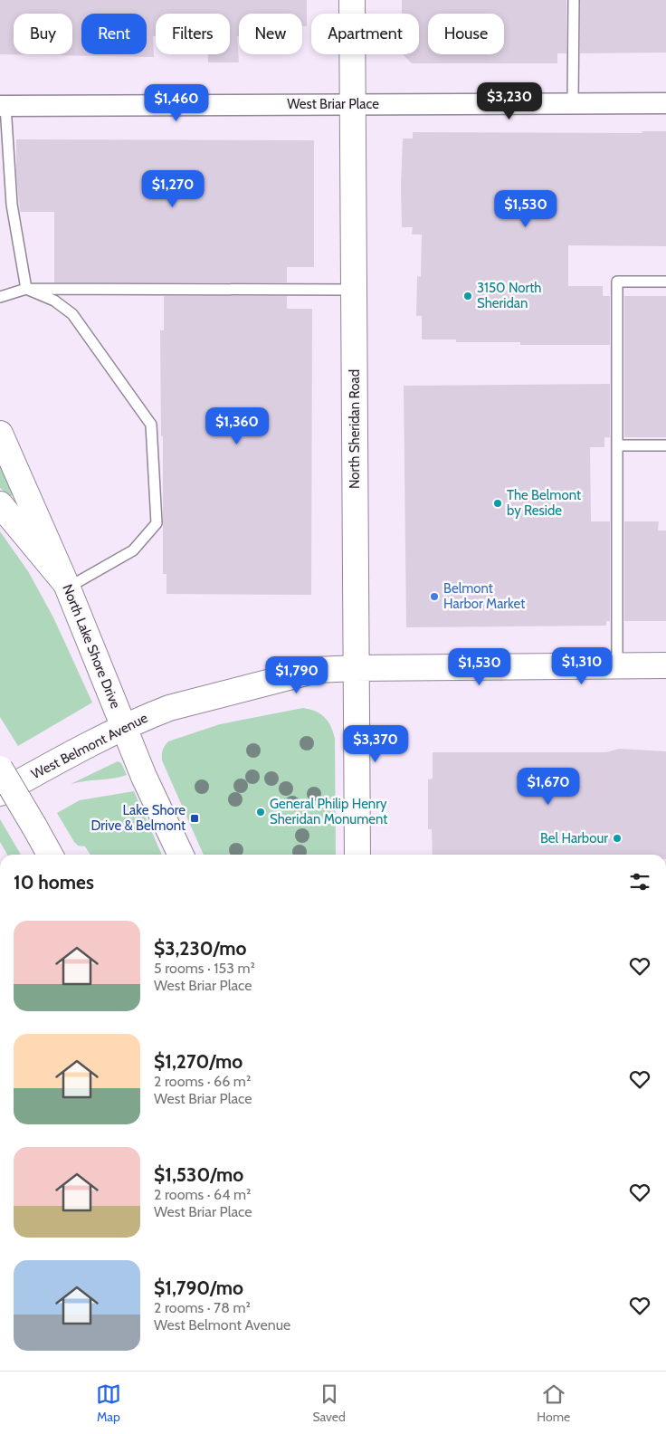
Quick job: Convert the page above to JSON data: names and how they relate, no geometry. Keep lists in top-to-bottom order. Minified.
{"streets":{"main road":["North Sheridan Road","North Lake Shore Drive","West Belmont Avenue"],"street":["West Briar Place"]},"crossings":[["West Briar Place","North Sheridan Road"],["North Sheridan Road","West Belmont Avenue"],["North Lake Shore Drive","West Belmont Avenue"]],"places":{"other":["3150 North Sheridan","The Belmont by Reside","Belmont Harbor Market","General Philip Henry Sheridan Monument","Bel Harbour"],"transit":["Lake Shore Drive & Belmont"]},"page":{"chip":["Buy","Rent","Filters","New","Apartment","House"],"price":["$3,230","$1,460","$1,270","$1,530","$1,360","$1,310","$1,530","$1,790","$3,370","$1,670"],"heading":"10 homes","list":[{"name":"$3,230/mo","note":"5 rooms · 153 m² · West Briar Place"},{"name":"$1,270/mo","note":"2 rooms · 66 m² · West Briar Place"},{"name":"$1,530/mo","note":"2 rooms · 64 m² · West Briar Place"},{"name":"$1,790/mo","note":"2 rooms · 78 m² · West Belmont Avenue"}],"tabs":["Map","Saved","Home"]}}
